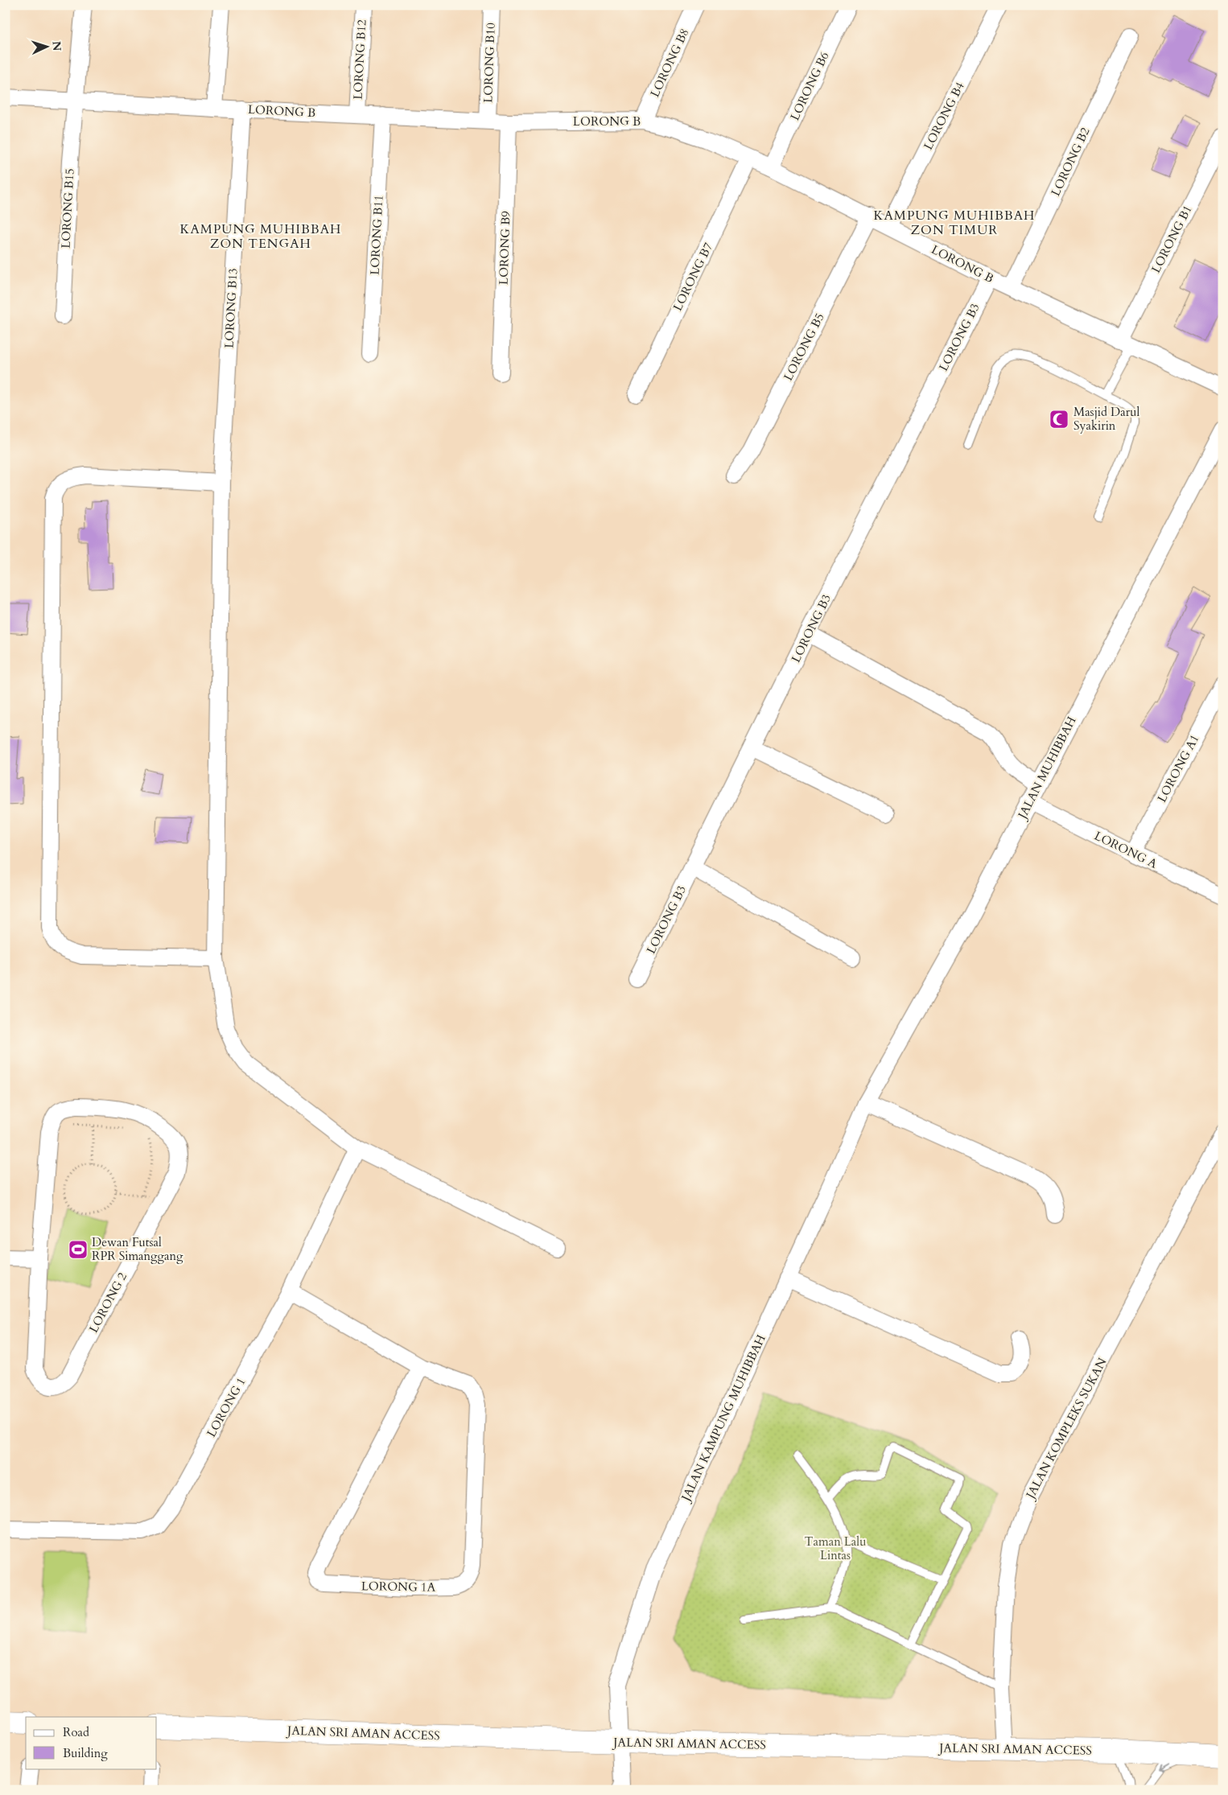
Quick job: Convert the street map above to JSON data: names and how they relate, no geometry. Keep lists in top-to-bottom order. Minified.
{"streets":{"main road":["JALAN SRI AMAN ACCESS"],"street":["LORONG B12","LORONG B10","LORONG B8","LORONG B6","LORONG B","LORONG B4","LORONG B2","LORONG B15","LORONG B11","LORONG B1","LORONG B9","LORONG B7","LORONG B13","LORONG B3","LORONG B5","JALAN MUHIBBAH","LORONG A1","LORONG A","LORONG 2","LORONG 1","JALAN KAMPUNG MUHIBBAH","JALAN KOMPLEKS SUKAN","LORONG 1A"]},"crossings":[["LORONG B12","LORONG B"],["LORONG B10","LORONG B"],["LORONG B8","LORONG B"],["LORONG B6","LORONG B"],["LORONG B","LORONG B4"],["LORONG B","LORONG B2"],["LORONG B","LORONG B15"],["LORONG B","LORONG B11"],["LORONG B","LORONG B1"],["LORONG B","LORONG B9"],["LORONG B","LORONG B7"],["LORONG B","LORONG B13"],["LORONG B","LORONG B3"],["LORONG B","LORONG B5"],["LORONG B13","LORONG 1"],["JALAN MUHIBBAH","LORONG A"],["JALAN MUHIBBAH","JALAN KAMPUNG MUHIBBAH"],["LORONG A1","LORONG A"],["LORONG 1","LORONG 1A"],["JALAN KAMPUNG MUHIBBAH","JALAN SRI AMAN ACCESS"],["JALAN KOMPLEKS SUKAN","JALAN SRI AMAN ACCESS"]],"districts":["KAMPUNG MUHIBBAH ZON TIMUR","KAMPUNG MUHIBBAH ZON TENGAH"],"parks":["Taman Lalu Lintas"],"places":{"mosque":["Masjid Darul Syakirin"],"sports":["Dewan Futsal RPR Simanggang"]},"legend":["Road","Building"],"north":"right"}
